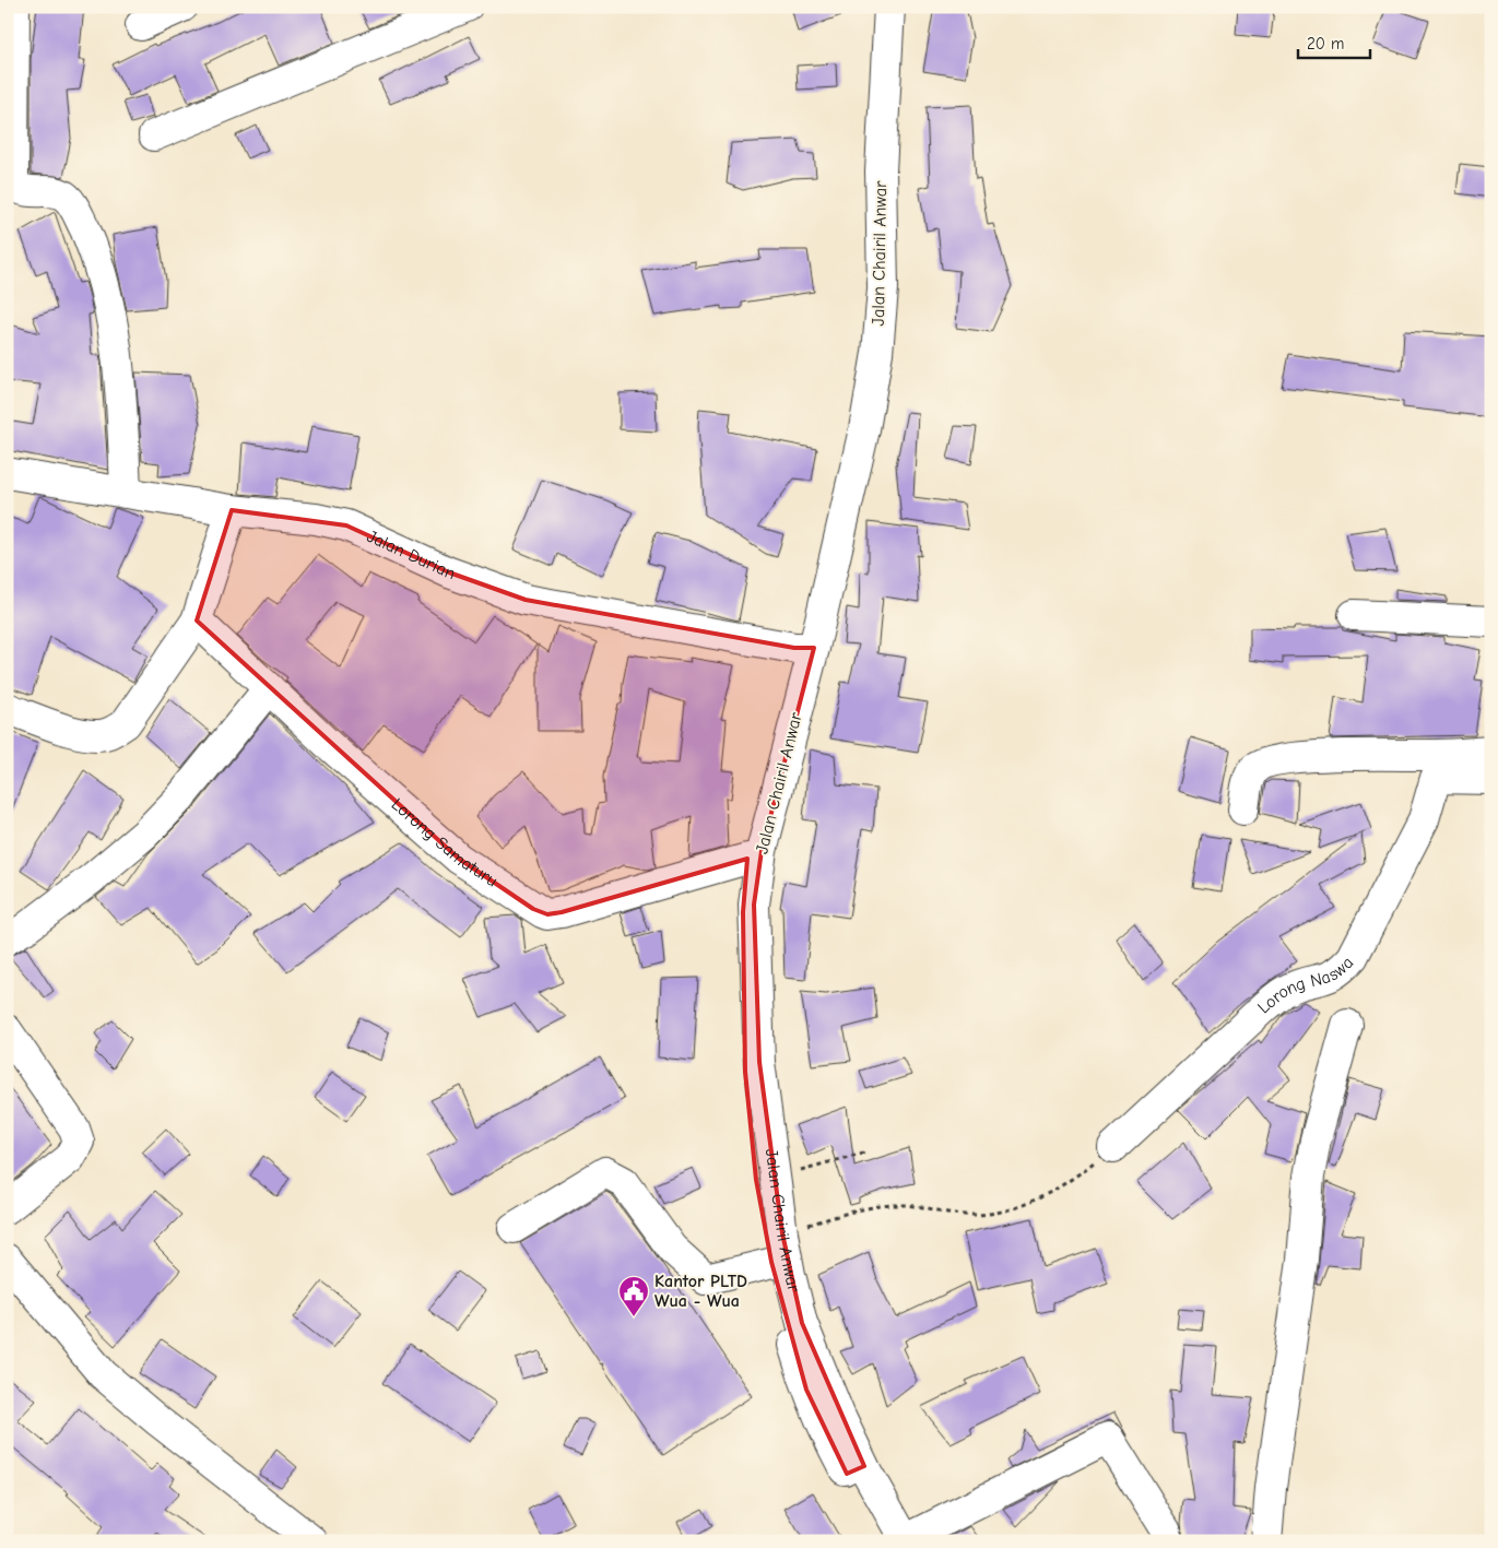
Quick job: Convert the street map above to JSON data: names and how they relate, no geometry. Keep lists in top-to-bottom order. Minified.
{"streets":{"street":["Jalan Chairil Anwar","Jalan Durian","Lorong Samaturu","Lorong Naswa"]},"crossings":[["Jalan Chairil Anwar","Jalan Durian"],["Jalan Chairil Anwar","Lorong Samaturu"]],"places":{"public building":["Kantor PLTD Wua - Wua"]},"scale_bar":"20 m"}
